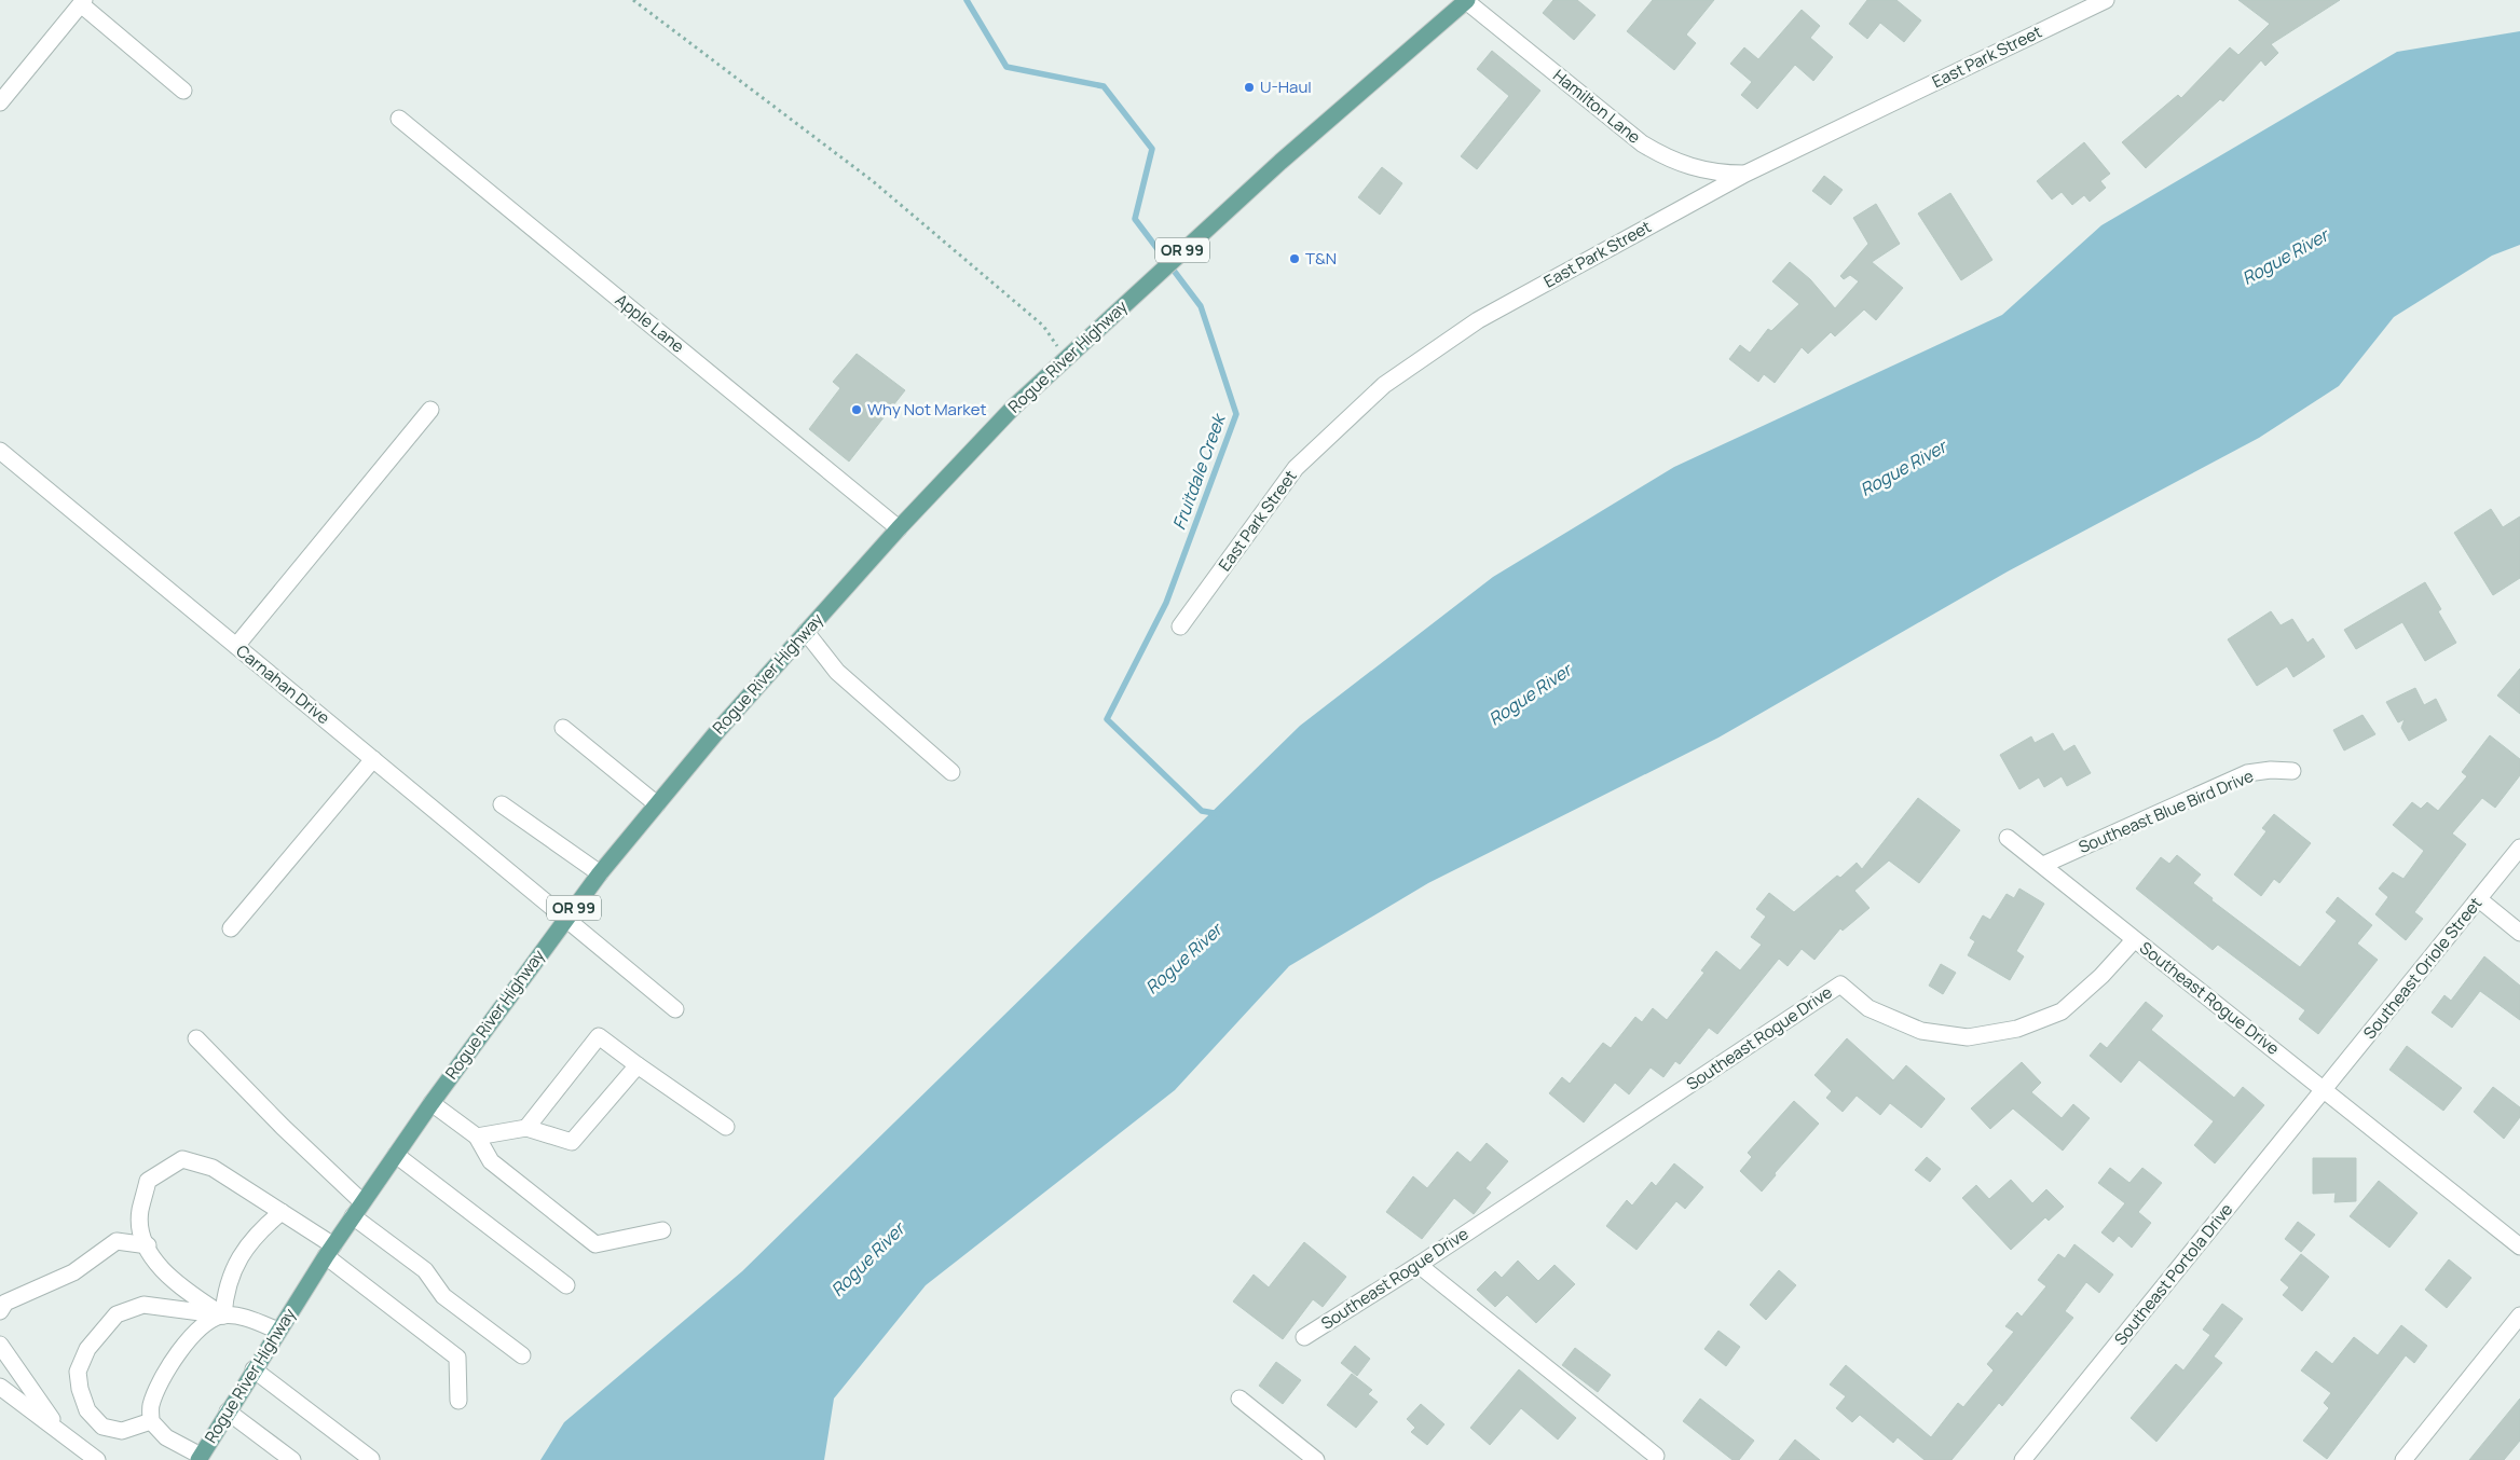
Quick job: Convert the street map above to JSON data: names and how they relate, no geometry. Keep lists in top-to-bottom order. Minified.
{"streets":{"main road":["OR 99","Rogue River Highway"],"street":["East Park Street","Hamilton Lane","Apple Lane","Carnahan Drive","Southeast Blue Bird Drive","Southeast Oriole Street","Southeast Rogue Drive","Southeast Portola Drive"]},"crossings":[["East Park Street","Hamilton Lane"],["Hamilton Lane","Rogue River Highway"],["Apple Lane","Rogue River Highway"],["Rogue River Highway","Carnahan Drive"],["Southeast Oriole Street","Southeast Rogue Drive"],["Southeast Oriole Street","Southeast Portola Drive"],["Southeast Rogue Drive","Southeast Portola Drive"]],"water":["Rogue River","Fruitdale Creek"],"places":["U-Haul","T&N","Why Not Market"]}
